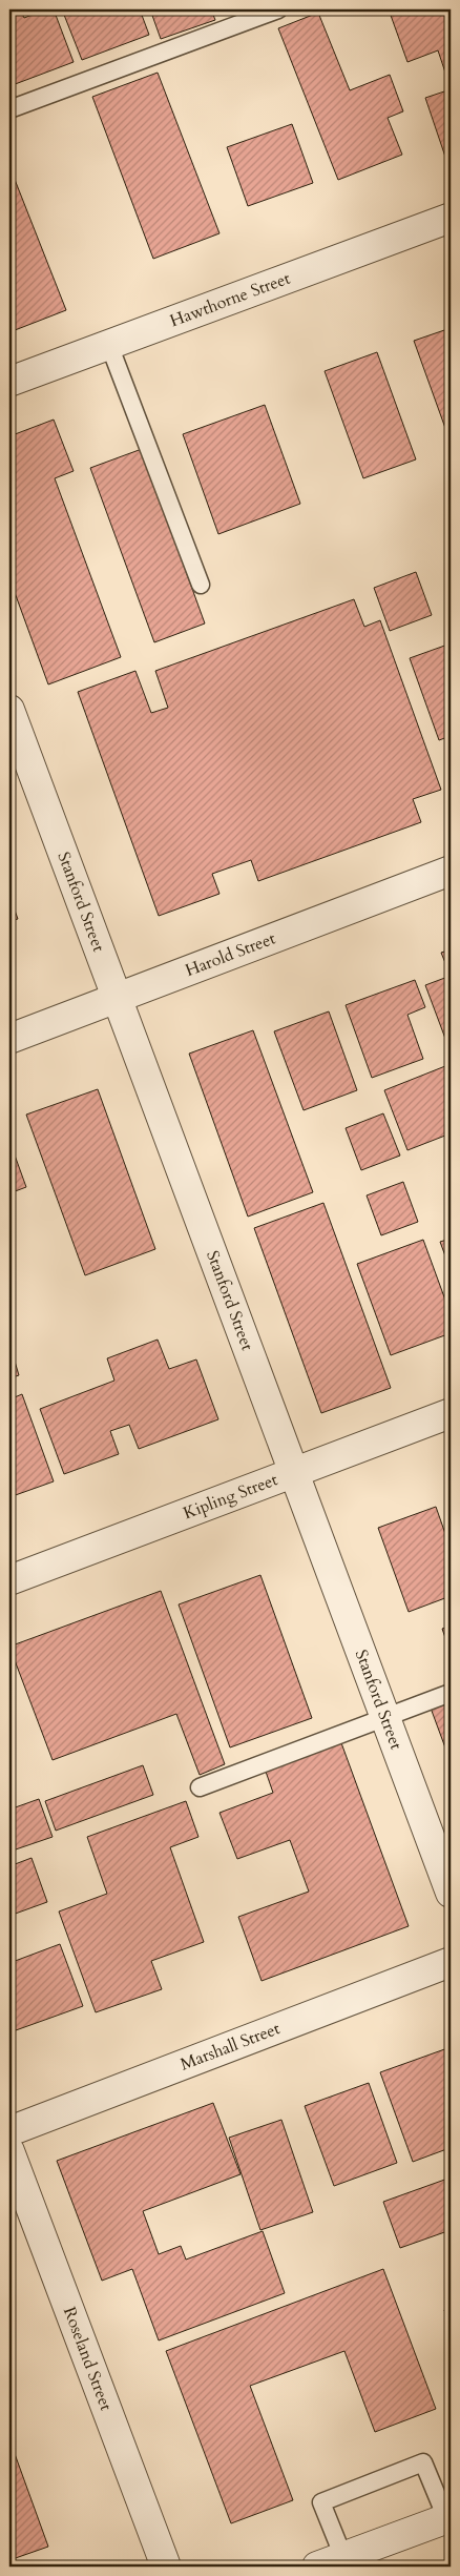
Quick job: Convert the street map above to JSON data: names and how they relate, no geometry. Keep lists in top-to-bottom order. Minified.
{"streets":{"street":["Hawthorne Street","Stanford Street","Harold Street","Kipling Street","Marshall Street","Roseland Street"]},"crossings":[["Stanford Street","Harold Street"],["Stanford Street","Kipling Street"]]}
